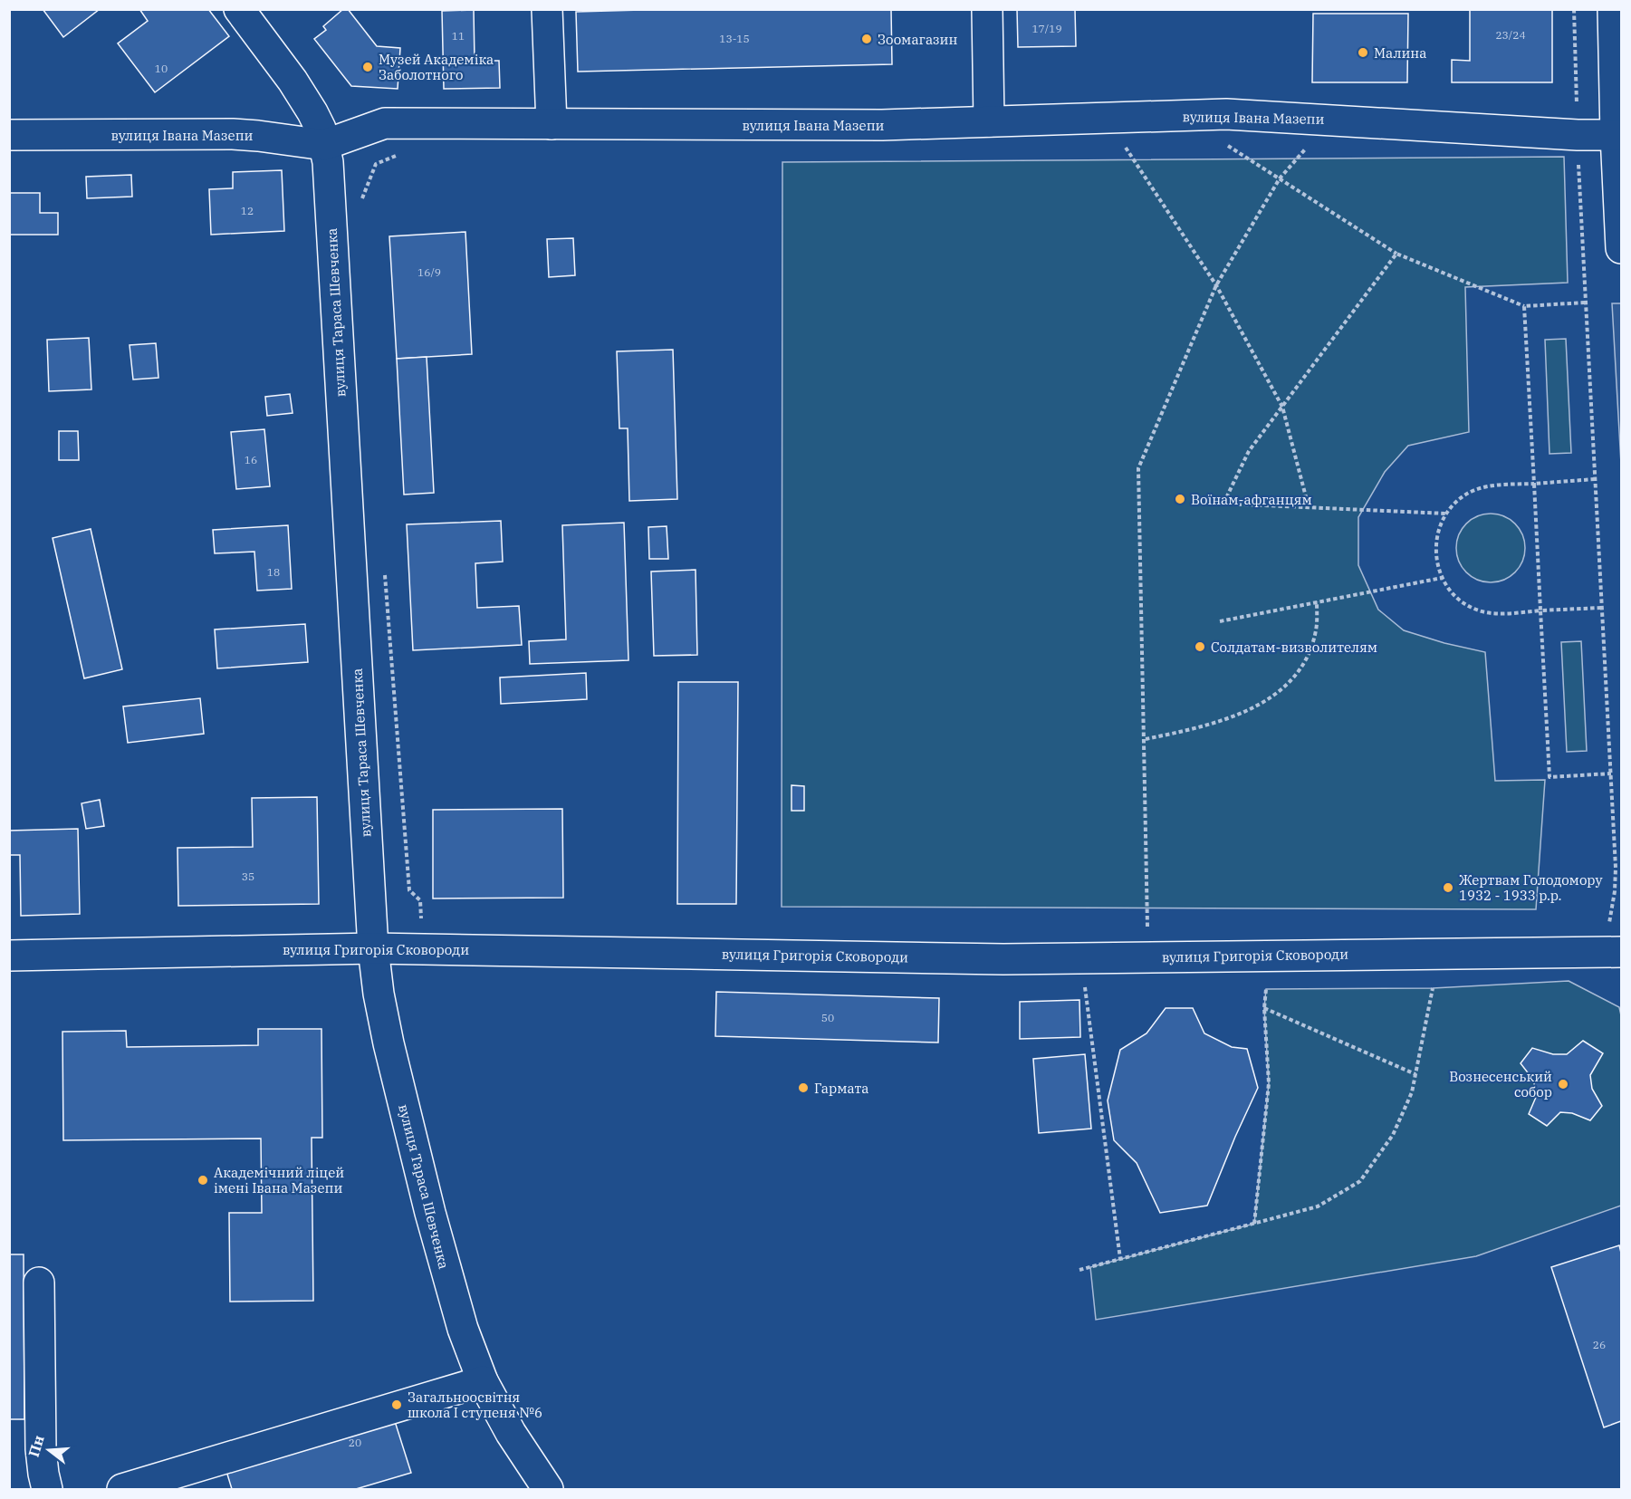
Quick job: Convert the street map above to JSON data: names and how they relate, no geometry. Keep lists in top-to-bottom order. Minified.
{"streets":{"street":["вулиця Івана Мазепи","вулиця Тараса Шевченка","вулиця Григорія Сковороди"]},"crossings":[["вулиця Івана Мазепи","вулиця Тараса Шевченка"],["вулиця Тараса Шевченка","вулиця Григорія Сковороди"]],"places":["Зоомагазин","Малина","Музей Академіка Заболотного","Воїнам-афганцям","Солдатам-визволителям","Жертвам Голодомору 1932 - 1933 р.р.","Вознесенський собор","Гармата","Академічний ліцей імені Івана Мазепи","Загальноосвітня школа І ступеня №6"],"house_numbers":["17/19","23/24","11","13-15","10","12","16/9","16","18","35","50","26","20"],"north":"left"}
